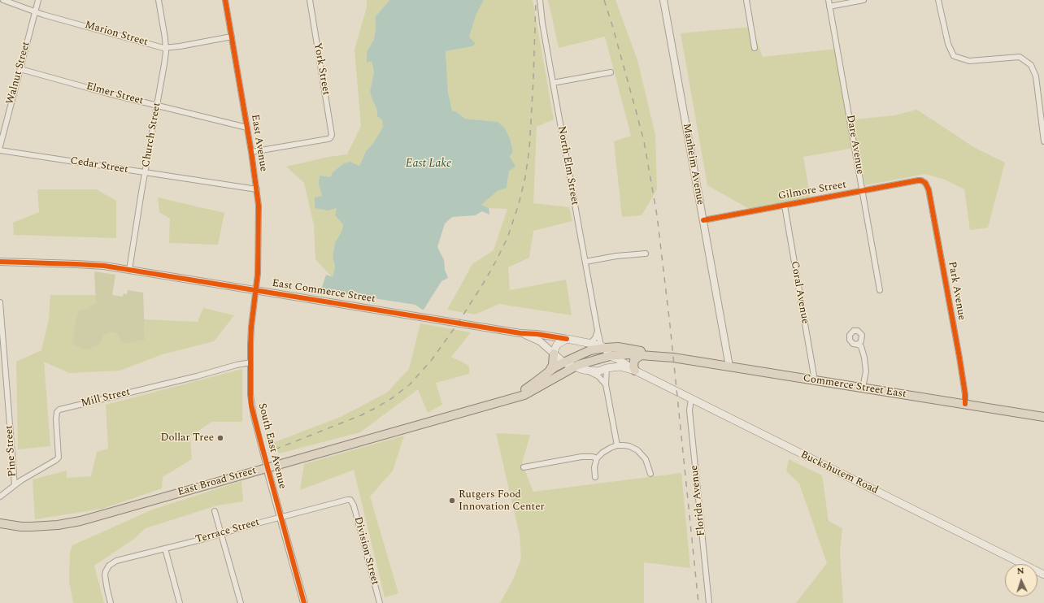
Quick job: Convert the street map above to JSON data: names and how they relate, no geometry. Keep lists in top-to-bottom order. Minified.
{"streets":{"highway":["Commerce Street East","East Broad Street"],"main road":["Buckshutem Road"],"street":["Marion Street","York Street","Walnut Street","Elmer Street","Church Street","East Avenue","Dare Avenue","Manheim Avenue","Cedar Street","North Elm Street","Gilmore Street","Park Avenue","East Commerce Street","Coral Avenue","Mill Street","South East Avenue","Pine Street","Florida Avenue","Terrace Street","Division Street"]},"crossings":[["Marion Street","Walnut Street"],["Marion Street","Church Street"],["Marion Street","East Avenue"],["York Street","East Avenue"],["Walnut Street","Elmer Street"],["Elmer Street","Church Street"],["Elmer Street","East Avenue"],["Church Street","Cedar Street"],["Church Street","East Commerce Street"],["East Avenue","Cedar Street"],["East Avenue","East Commerce Street"],["East Avenue","South East Avenue"],["Dare Avenue","Gilmore Street"],["Manheim Avenue","Gilmore Street"],["Manheim Avenue","Commerce Street East"],["North Elm Street","Commerce Street East"],["North Elm Street","East Broad Street"],["Gilmore Street","Park Avenue"],["Gilmore Street","Coral Avenue"],["Park Avenue","Commerce Street East"],["East Commerce Street","Commerce Street East"],["East Commerce Street","South East Avenue"],["Coral Avenue","Commerce Street East"],["Commerce Street East","East Broad Street"],["Mill Street","South East Avenue"],["Mill Street","Pine Street"],["South East Avenue","East Broad Street"],["South East Avenue","Terrace Street"],["Buckshutem Road","Florida Avenue"],["Terrace Street","Division Street"]],"water":["East Lake"],"places":["Dollar Tree","Rutgers Food Innovation Center"],"north":"top"}
